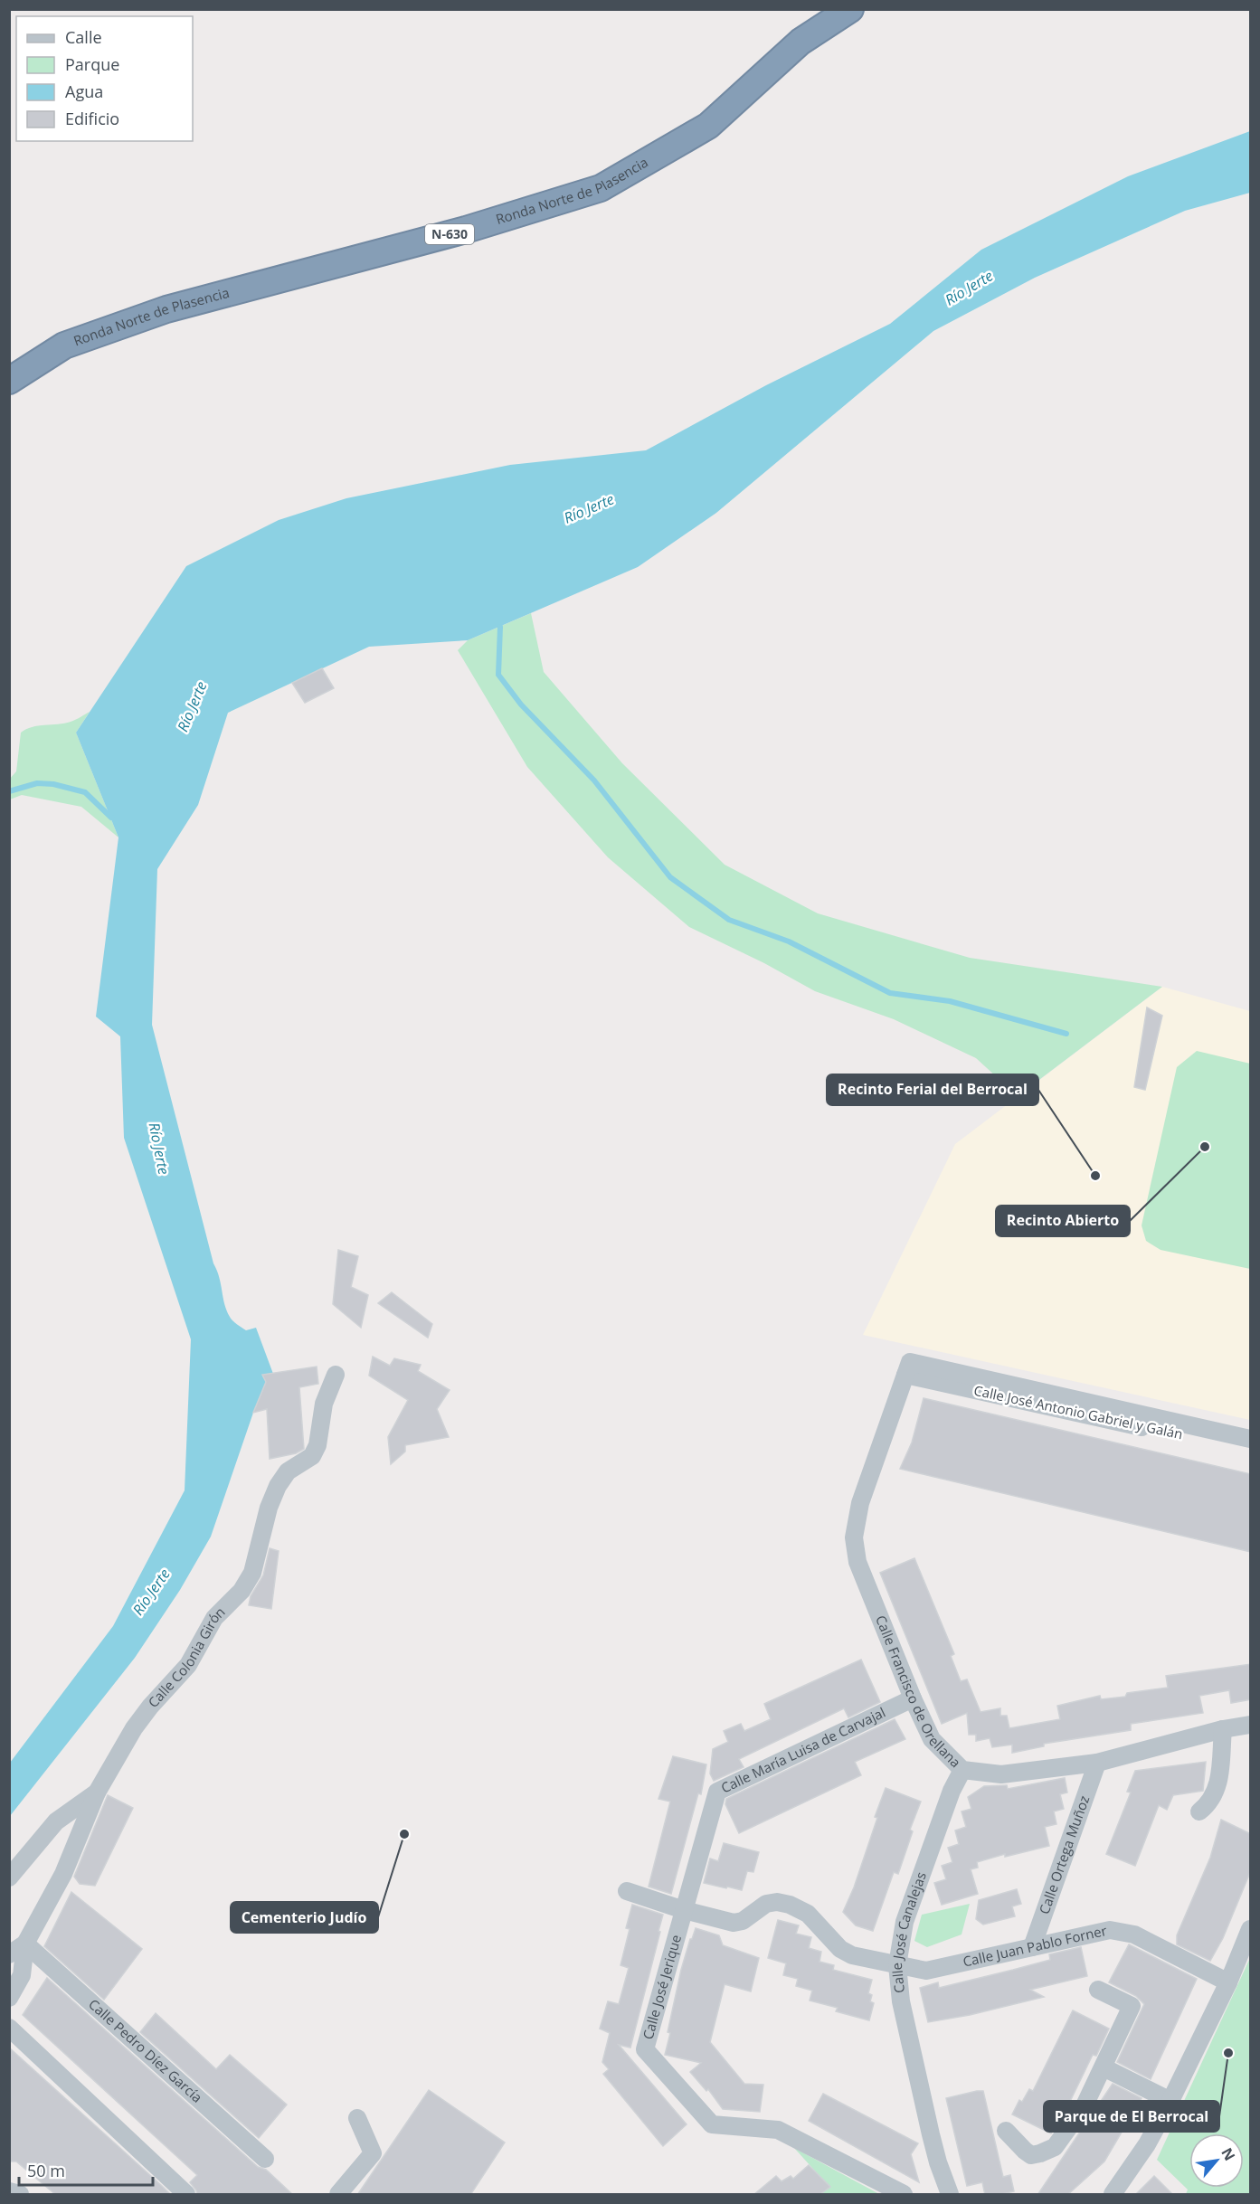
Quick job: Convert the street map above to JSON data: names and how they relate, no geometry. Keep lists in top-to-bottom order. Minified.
{"streets":{"highway":["Ronda Norte de Plasencia","N-630"],"street":["Calle José Antonio Gabriel y Galán","Calle Colonia Girón","Calle Francisco de Orellana","Calle María Luisa de Carvajal","Calle Ortega Muñoz","Calle José Canalejas","Calle Juan Pablo Forner","Calle José Jerique","Calle Pedro Díez García"]},"crossings":[["Calle José Antonio Gabriel y Galán","Calle Francisco de Orellana"],["Calle Colonia Girón","Calle Pedro Díez García"],["Calle Francisco de Orellana","Calle María Luisa de Carvajal"],["Calle Francisco de Orellana","Calle Ortega Muñoz"],["Calle Francisco de Orellana","Calle José Canalejas"],["Calle María Luisa de Carvajal","Calle Juan Pablo Forner"],["Calle María Luisa de Carvajal","Calle José Jerique"],["Calle Ortega Muñoz","Calle Juan Pablo Forner"],["Calle José Canalejas","Calle Juan Pablo Forner"],["Calle Juan Pablo Forner","Calle José Jerique"]],"water":["Río Jerte"],"places":["Recinto Abierto","Recinto Ferial del Berrocal","Cementerio Judío","Parque de El Berrocal"],"legend":["Calle","Parque","Agua","Edificio"],"scale_bar":"50 m","north":"top right"}
